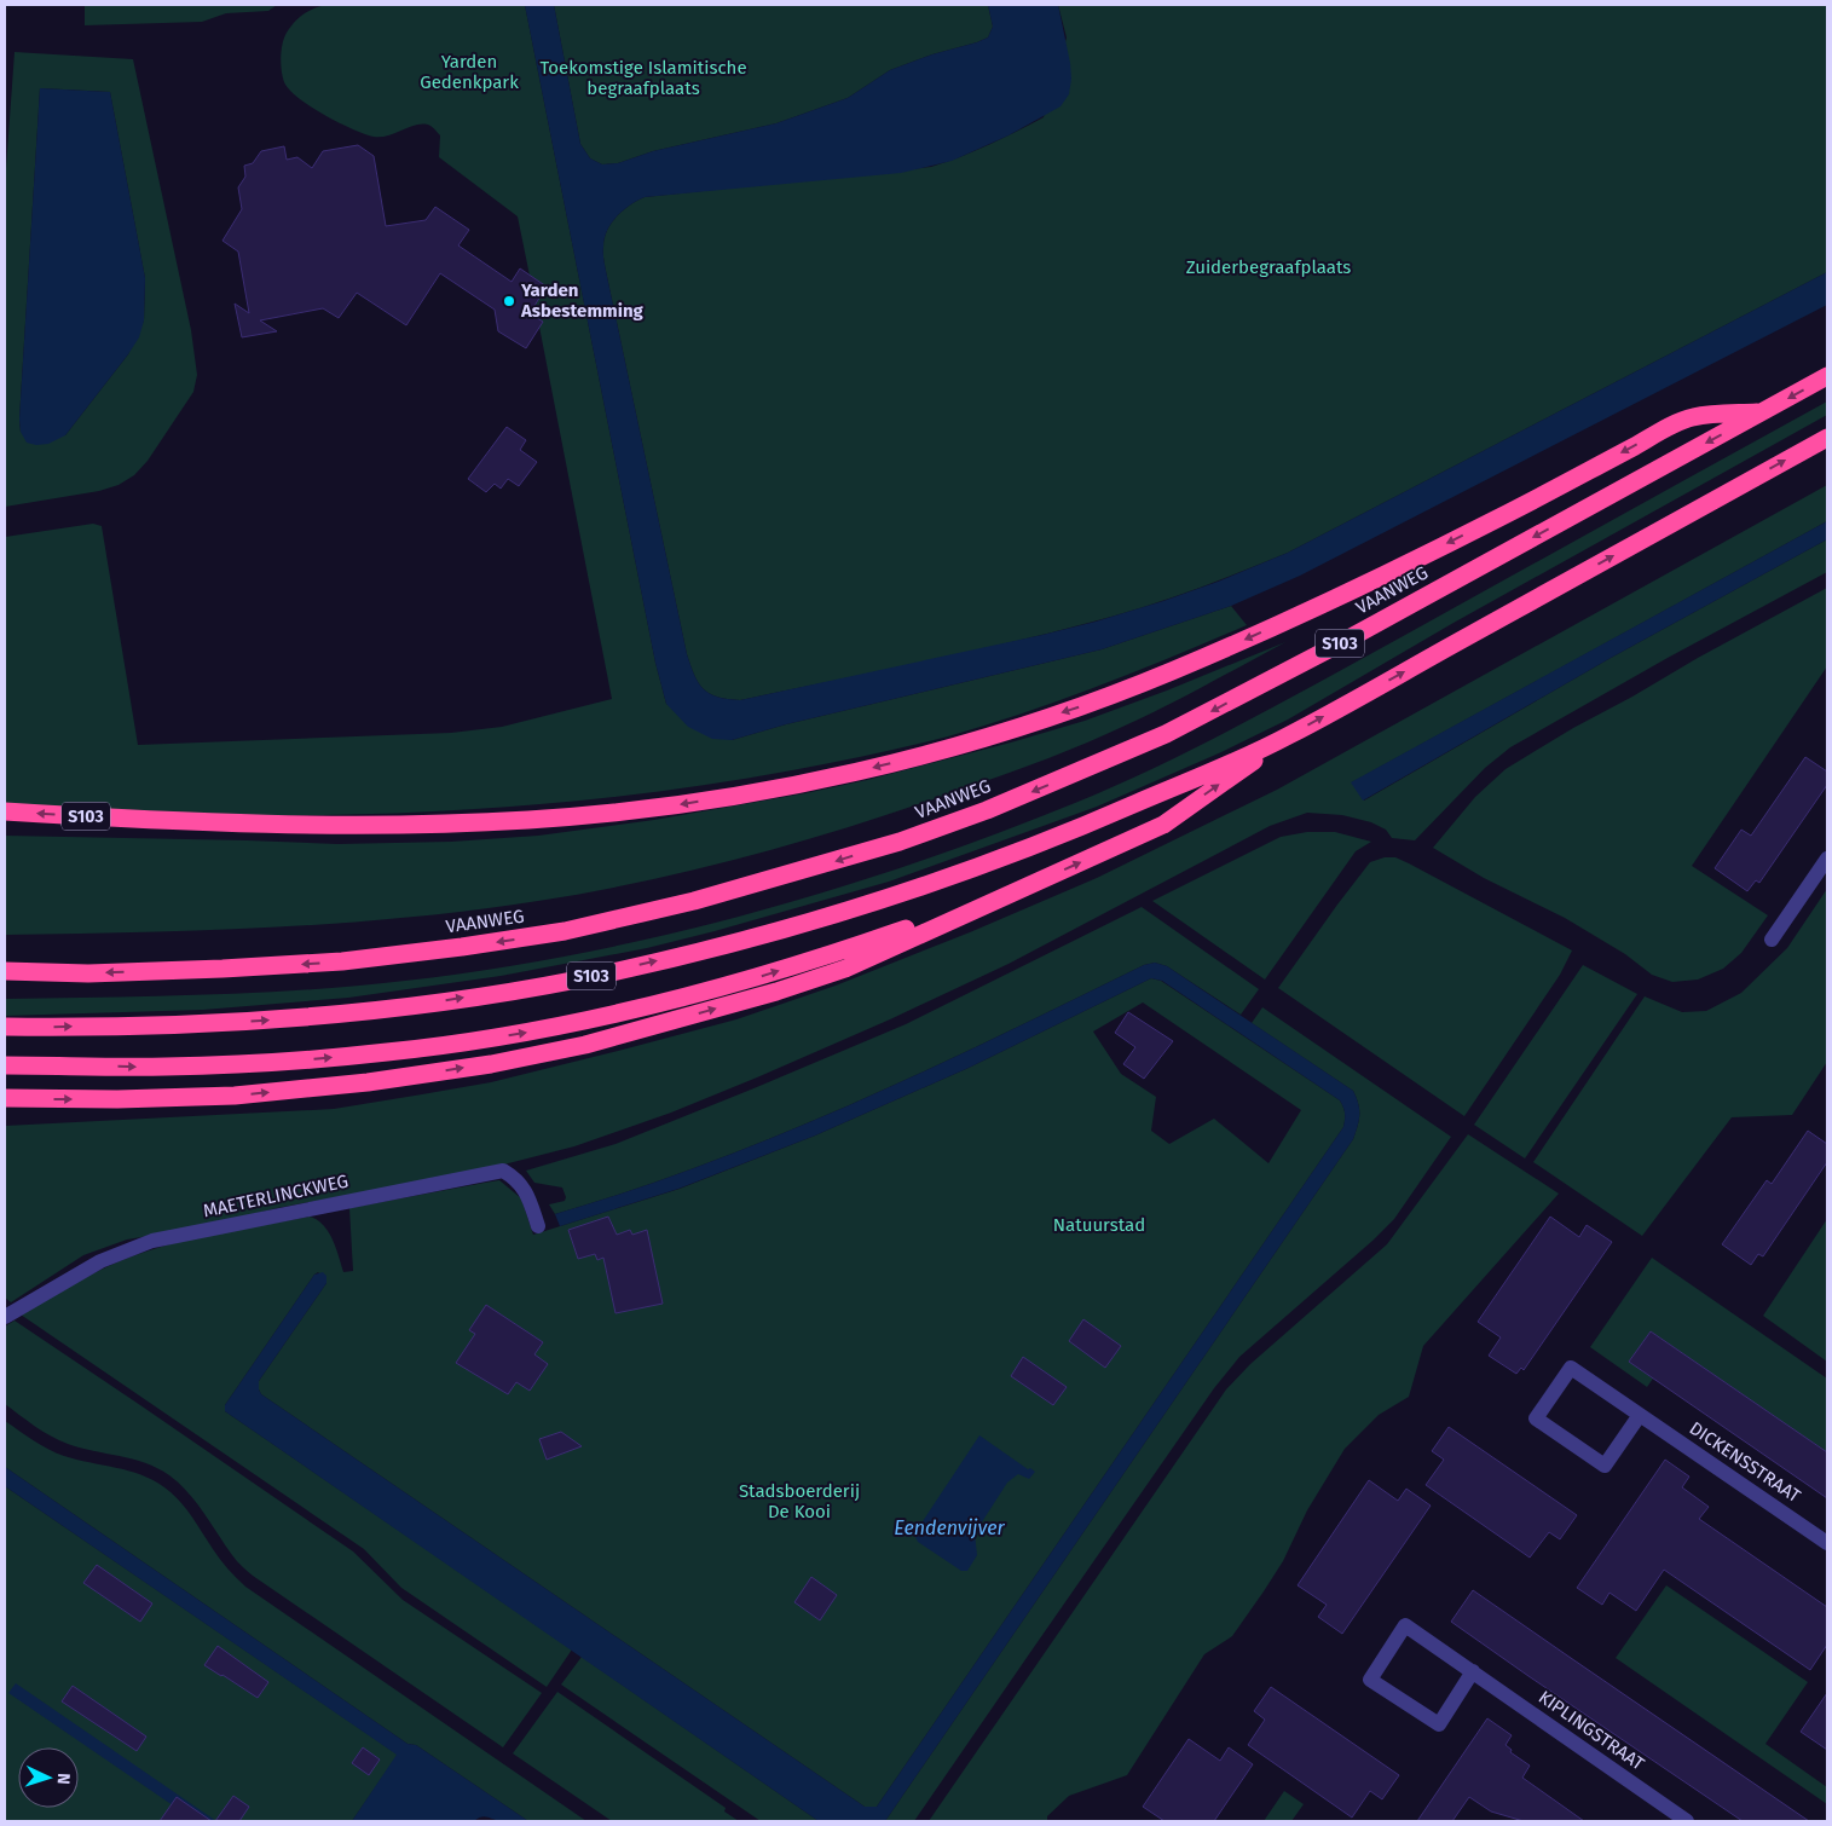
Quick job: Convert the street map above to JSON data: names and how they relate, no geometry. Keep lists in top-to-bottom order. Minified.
{"streets":{"highway":["VAANWEG","S103"],"street":["MAETERLINCKWEG","DICKENSSTRAAT","KIPLINGSTRAAT"]},"crossings":[["VAANWEG","S103"]],"water":["Eendenvijver"],"parks":["Yarden Gedenkpark","Toekomstige Islamitische begraafplaats","Zuiderbegraafplaats","Natuurstad","Stadsboerderij De Kooi"],"places":["Yarden Asbestemming"],"north":"right"}
